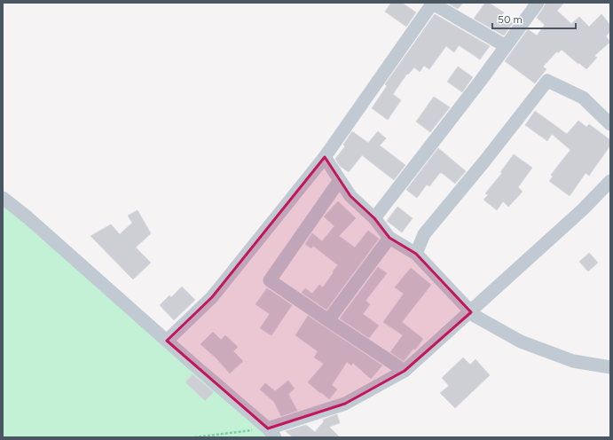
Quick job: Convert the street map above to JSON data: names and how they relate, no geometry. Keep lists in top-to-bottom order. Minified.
{"scale_bar":"50 m"}
